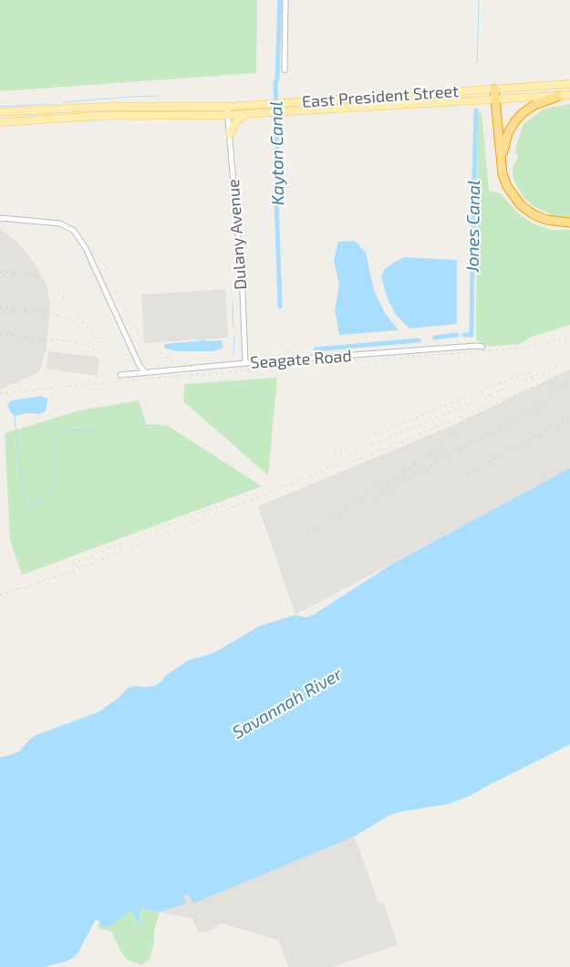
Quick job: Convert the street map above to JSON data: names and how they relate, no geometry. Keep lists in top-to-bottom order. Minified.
{"streets":{"main road":["East President Street"],"street":["Dulany Avenue","Seagate Road"]},"crossings":[["East President Street","Dulany Avenue"],["Dulany Avenue","Seagate Road"]],"water":["Kayton Canal","Jones Canal","Savannah River"]}
